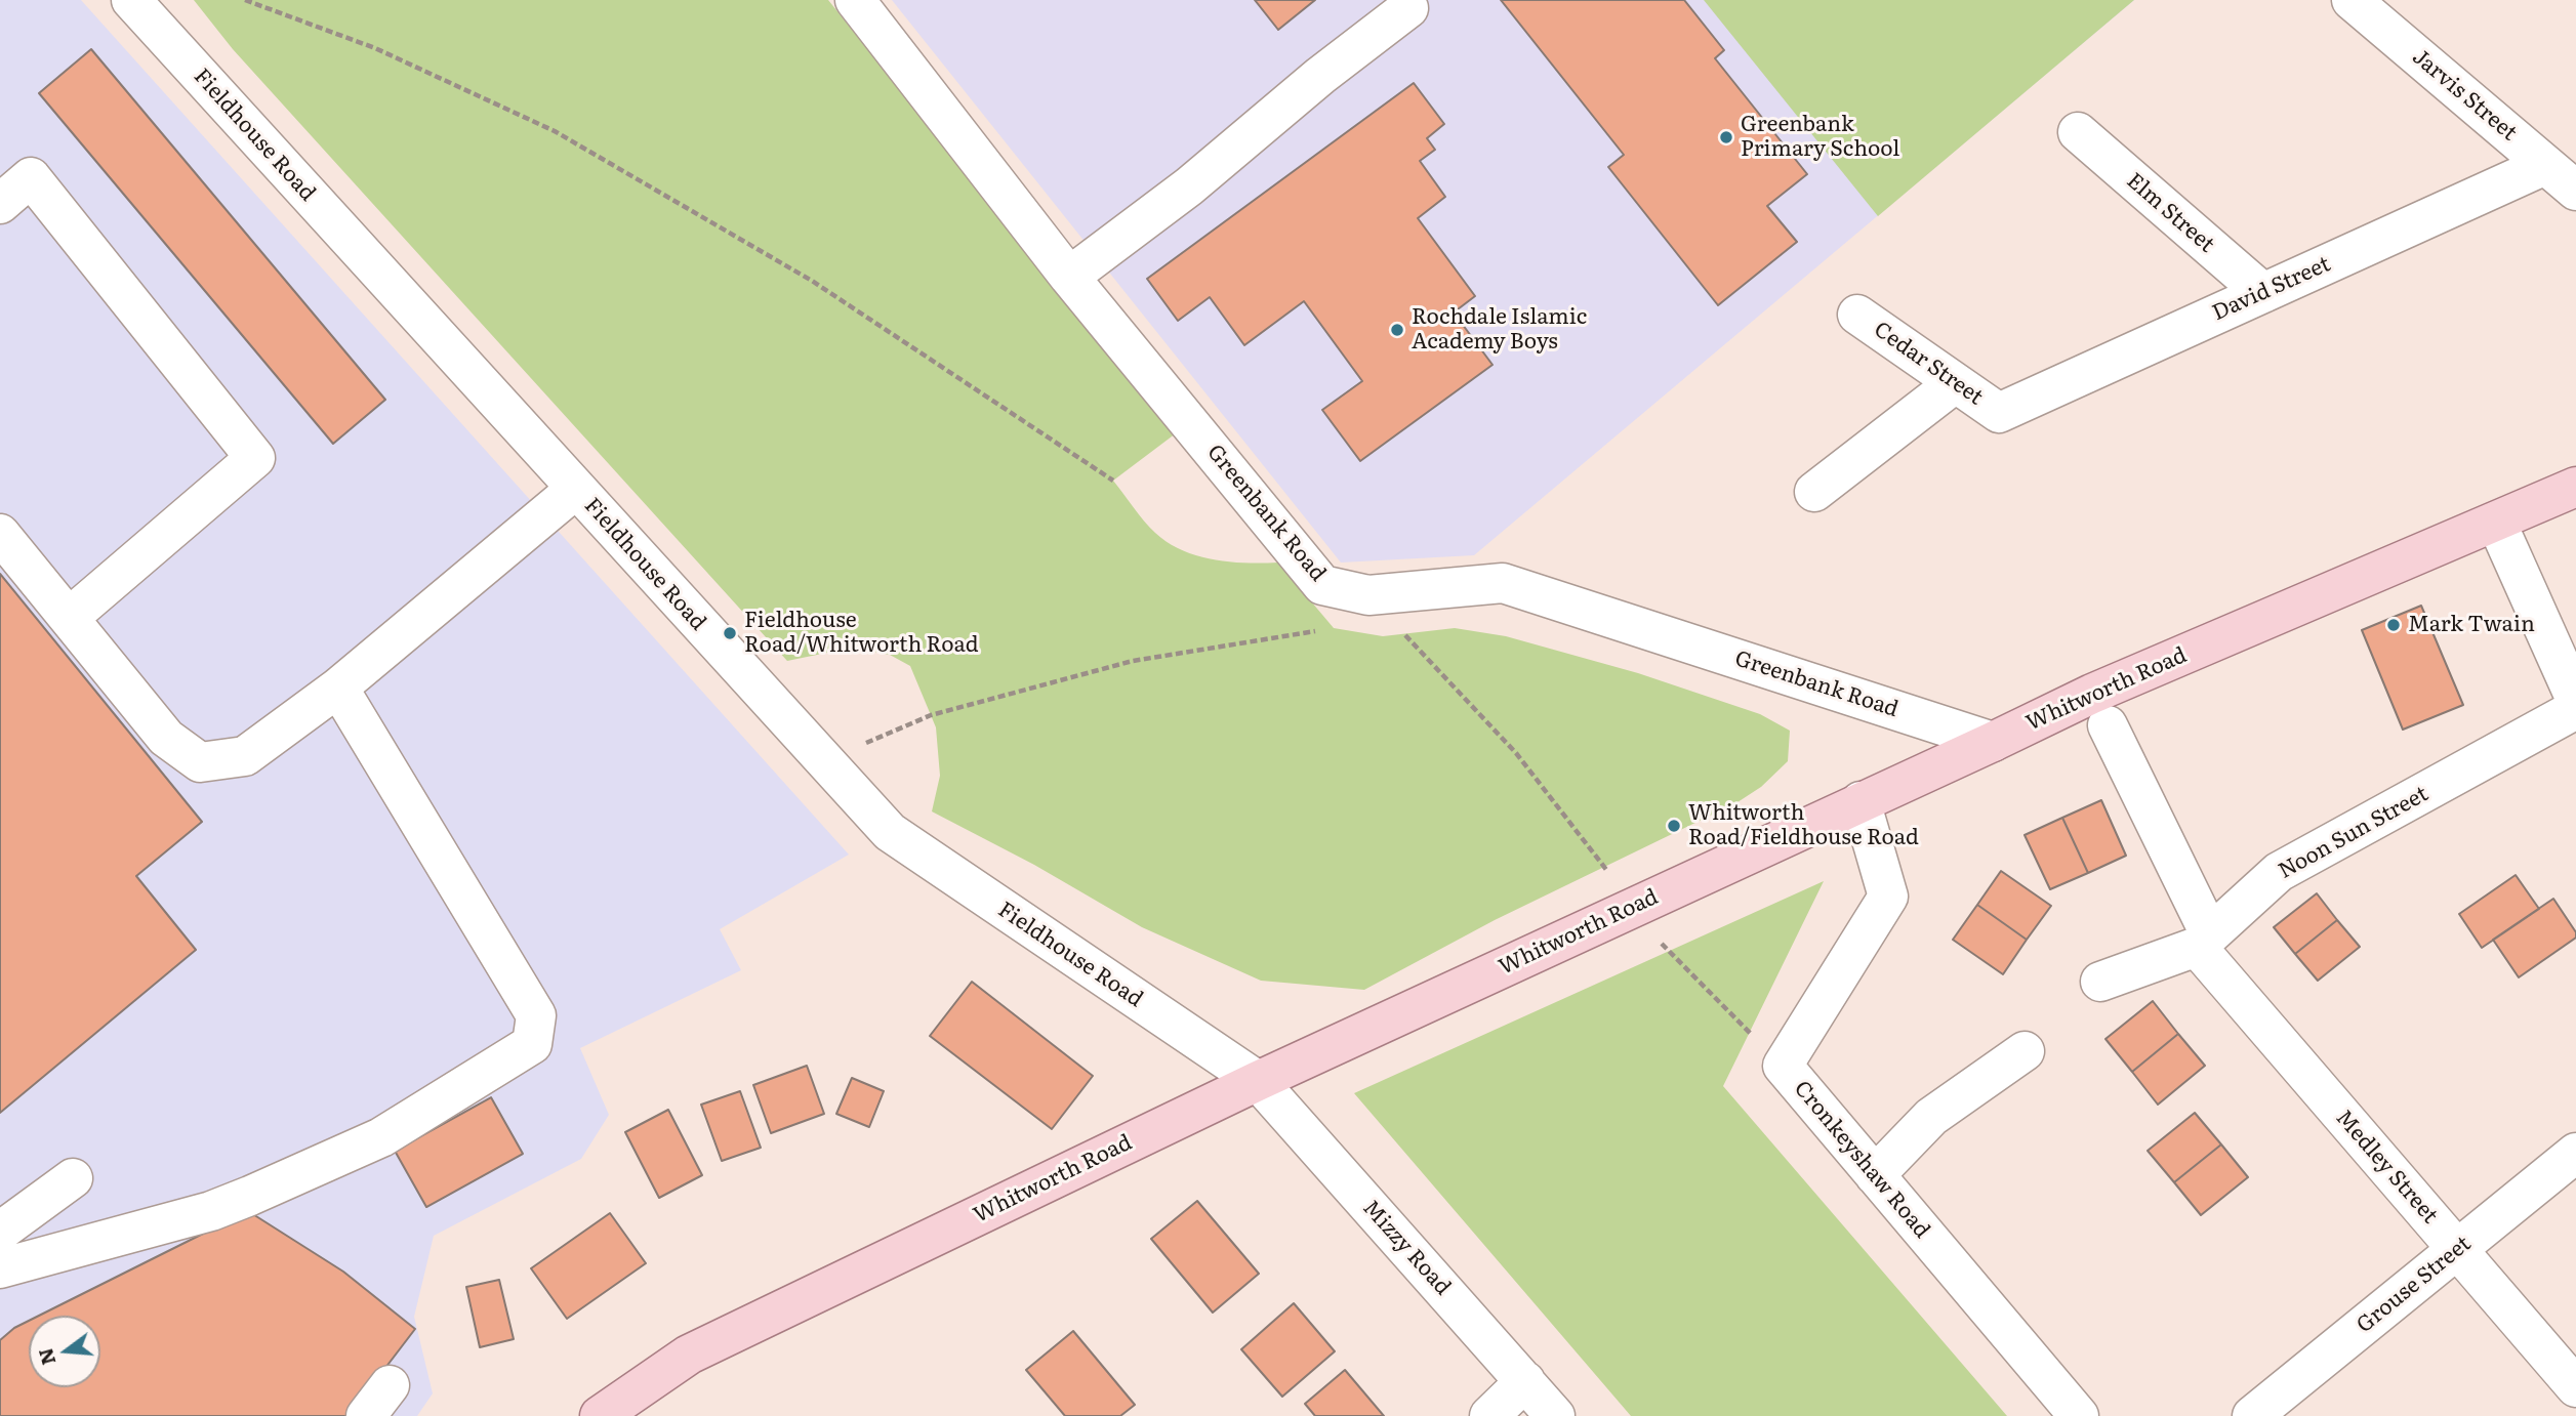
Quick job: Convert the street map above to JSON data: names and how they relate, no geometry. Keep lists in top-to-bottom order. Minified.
{"streets":{"main road":["Whitworth Road"],"street":["Jarvis Street","Fieldhouse Road","Elm Street","David Street","Cedar Street","Greenbank Road","Noon Sun Street","Cronkeyshaw Road","Medley Street","Mizzy Road","Grouse Street"]},"crossings":[["Jarvis Street","David Street"],["Fieldhouse Road","Whitworth Road"],["Fieldhouse Road","Mizzy Road"],["Elm Street","David Street"],["David Street","Cedar Street"],["Greenbank Road","Whitworth Road"],["Whitworth Road","Cronkeyshaw Road"],["Whitworth Road","Mizzy Road"],["Noon Sun Street","Medley Street"],["Medley Street","Grouse Street"]],"places":["Greenbank Primary School","Rochdale Islamic Academy Boys","Mark Twain","Fieldhouse Road/Whitworth Road","Whitworth Road/Fieldhouse Road"],"north":"left"}
